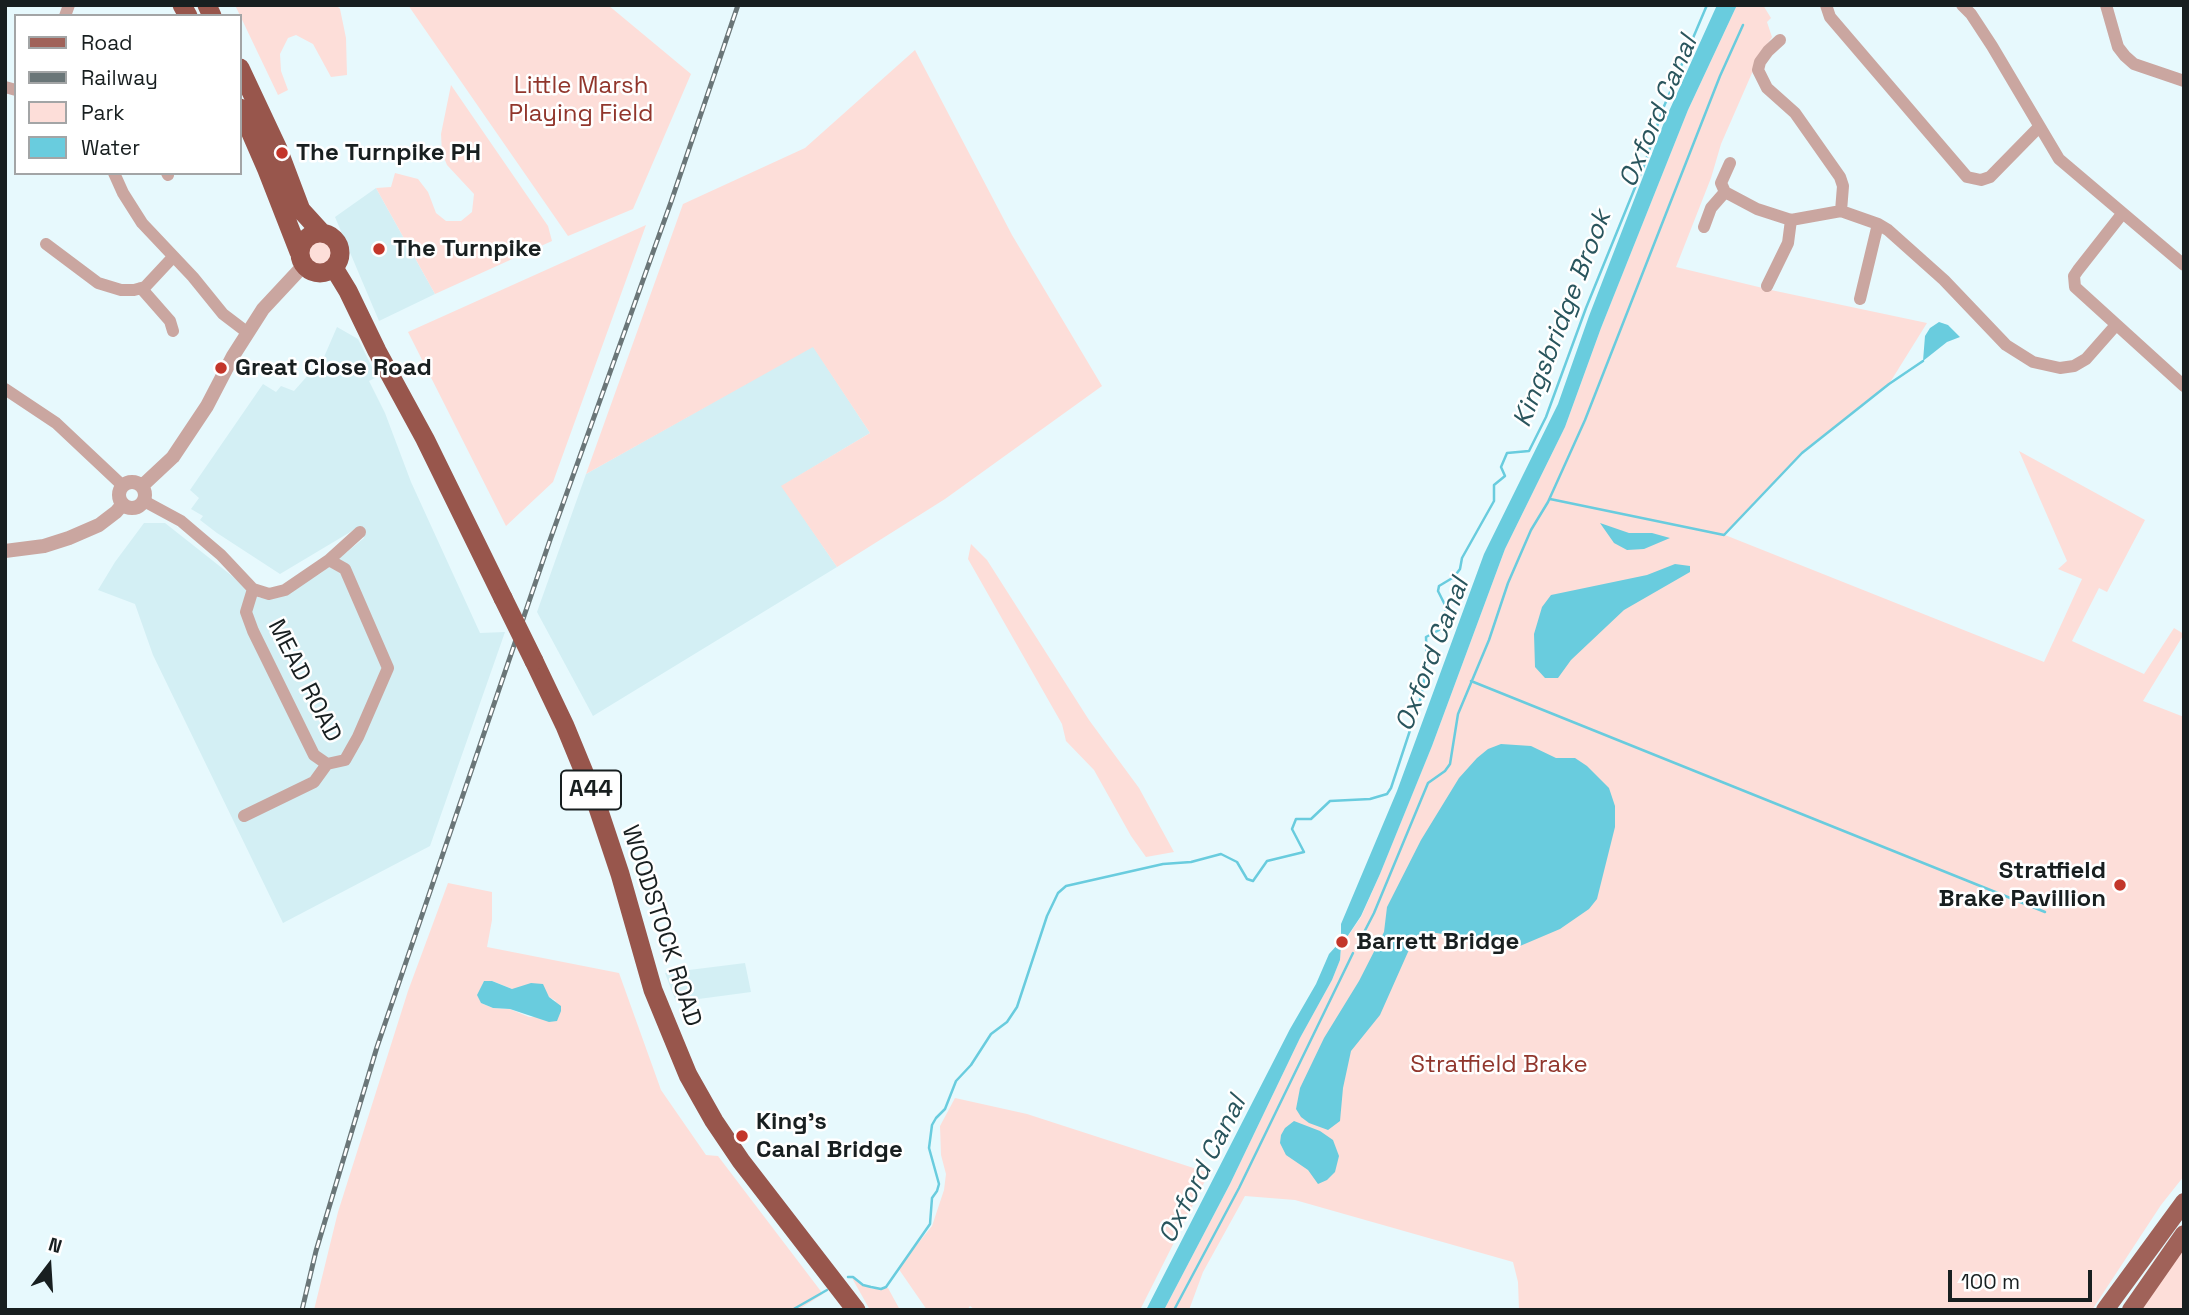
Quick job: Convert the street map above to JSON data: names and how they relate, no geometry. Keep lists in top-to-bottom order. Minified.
{"streets":{"highway":["A44","WOODSTOCK ROAD"],"street":["MEAD ROAD"]},"crossings":[["A44","WOODSTOCK ROAD"]],"water":["Oxford Canal","Kingsbridge Brook"],"parks":["Little Marsh Playing Field","Stratfield Brake"],"places":["The Turnpike PH","The Turnpike","Great Close Road","Stratfield Brake Pavillion","Barrett Bridge","King's Canal Bridge"],"legend":["Road","Railway","Park","Water"],"scale_bar":"100 m","north":"top"}
